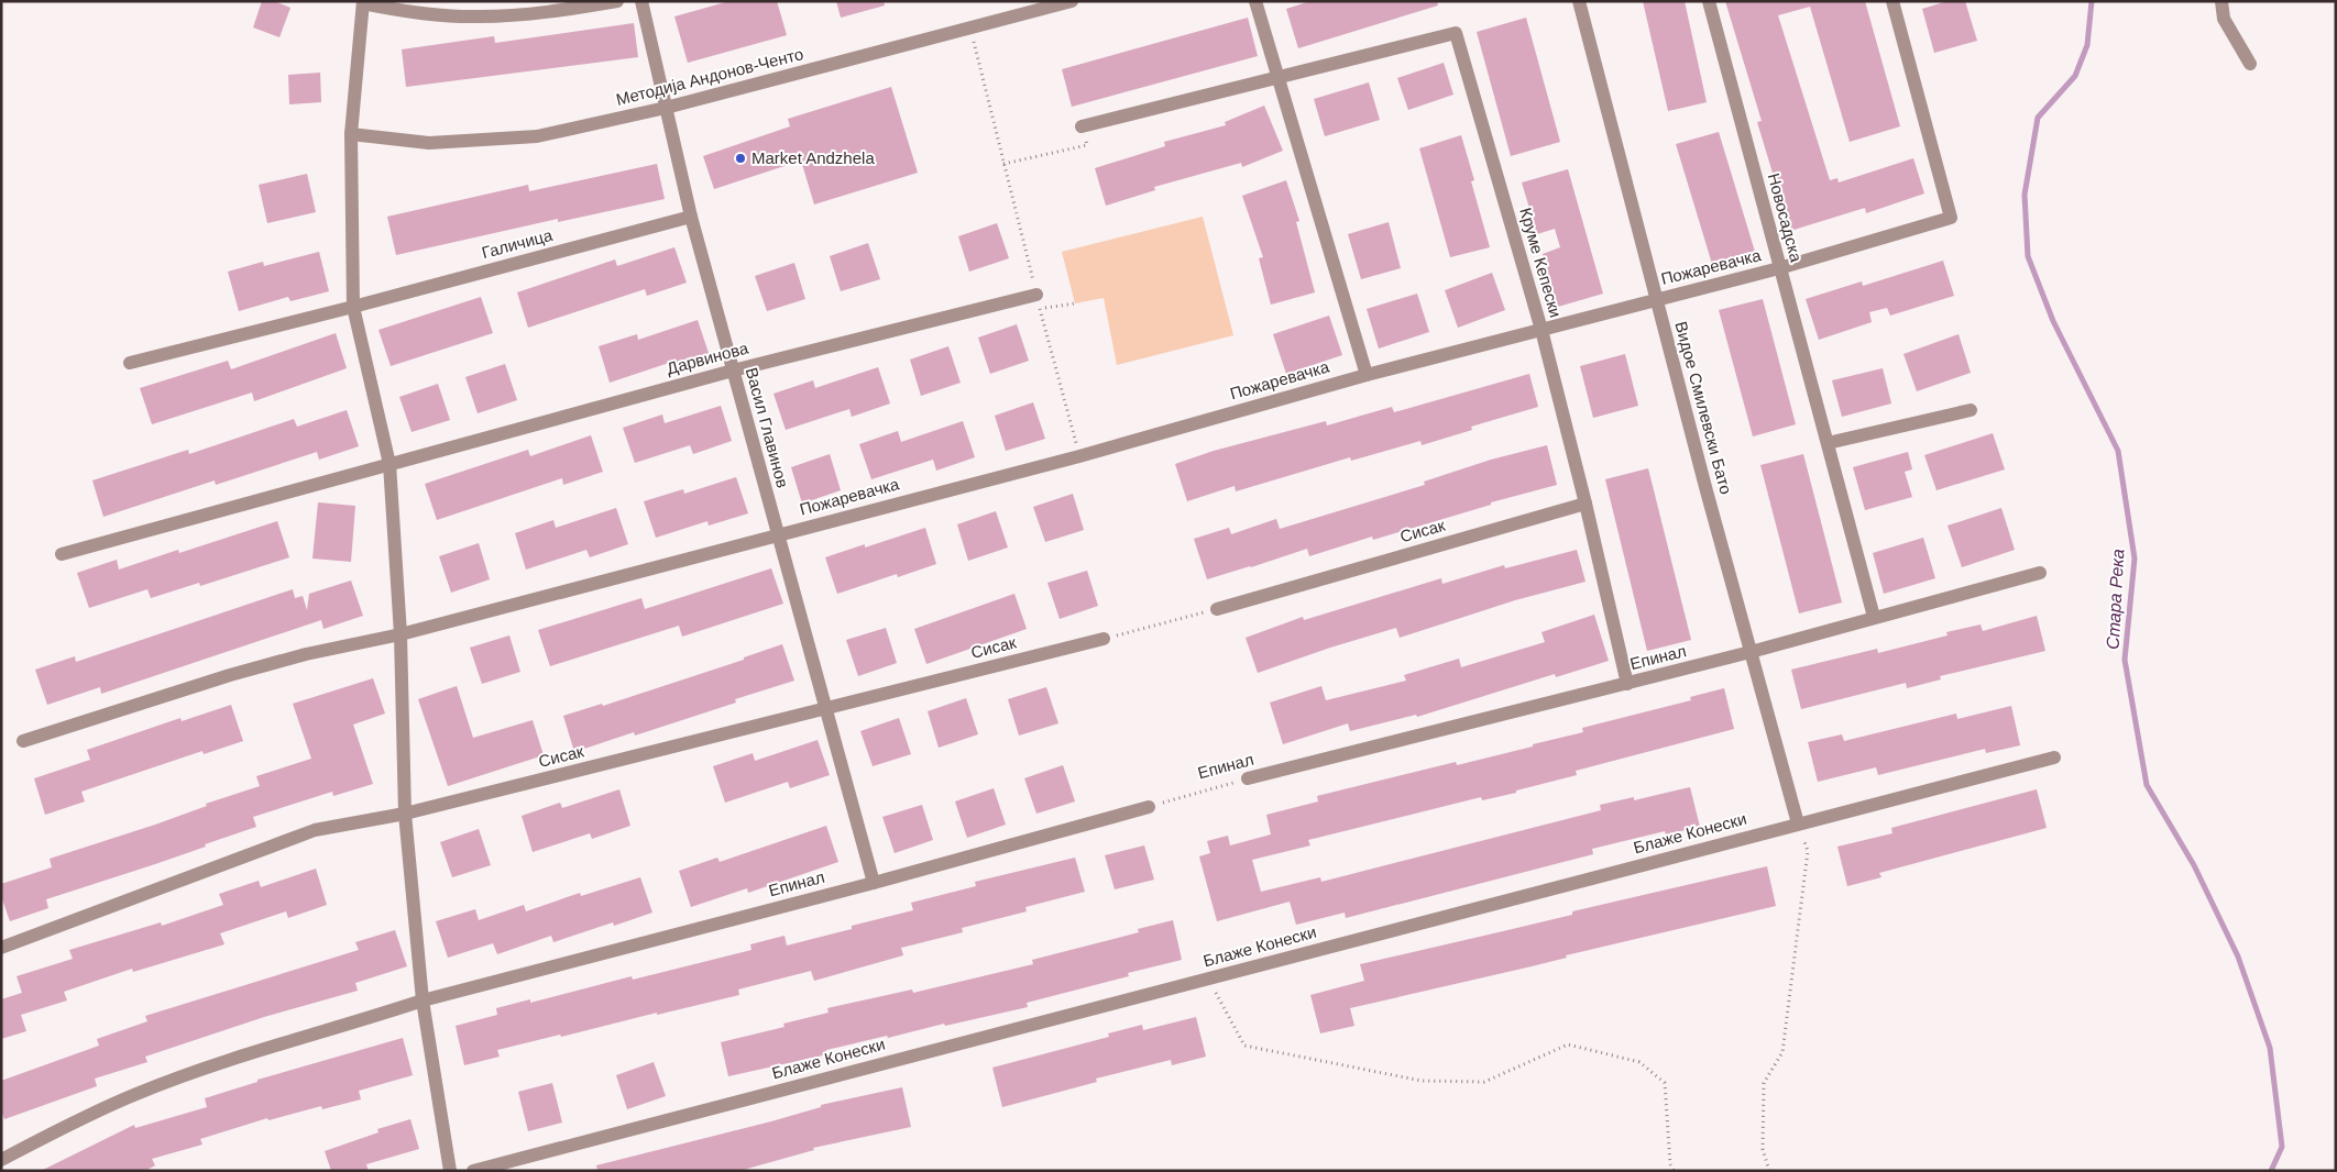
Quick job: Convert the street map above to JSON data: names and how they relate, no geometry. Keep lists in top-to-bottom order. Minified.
{"streets":{"street":["Методија Андонов-Ченто","Новосадска","Галичица","Круме Кепески","Пожаревачка","Дарвинова","Видое Смилевски Бато","Васил Главинов","Сисак","Епинал","Блаже Конески"]},"crossings":[["Методија Андонов-Ченто","Васил Главинов"],["Новосадска","Пожаревачка"],["Новосадска","Епинал"],["Галичица","Васил Главинов"],["Круме Кепески","Пожаревачка"],["Круме Кепески","Сисак"],["Круме Кепески","Епинал"],["Пожаревачка","Видое Смилевски Бато"],["Пожаревачка","Васил Главинов"],["Дарвинова","Васил Главинов"],["Видое Смилевски Бато","Епинал"],["Видое Смилевски Бато","Блаже Конески"],["Васил Главинов","Сисак"],["Васил Главинов","Епинал"]],"water":["Стара Река"],"places":["Market Andzhela"]}
